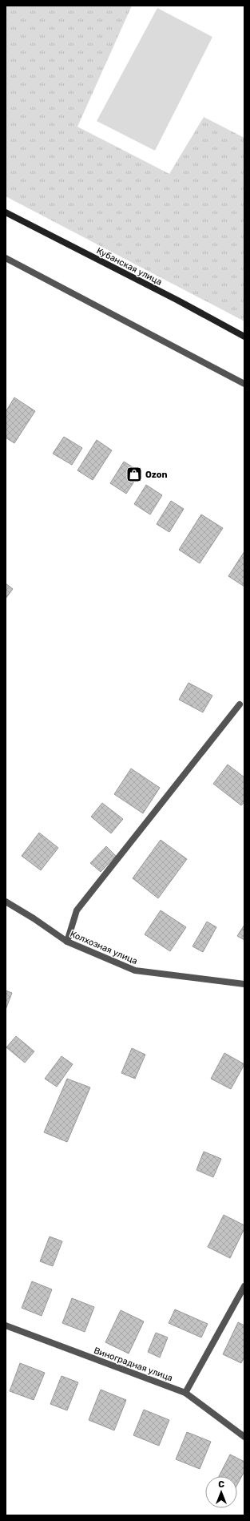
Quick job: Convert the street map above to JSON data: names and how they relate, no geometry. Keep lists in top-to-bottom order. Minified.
{"streets":{"main road":["Кубанская улица"],"street":["Колхозная улица","Виноградная улица"]},"places":{"shop":["Ozon"]},"north":"top"}
